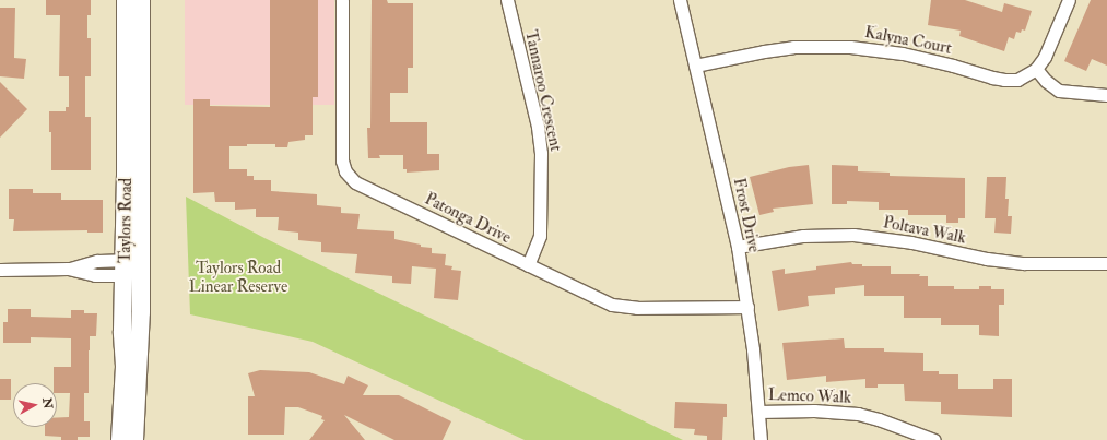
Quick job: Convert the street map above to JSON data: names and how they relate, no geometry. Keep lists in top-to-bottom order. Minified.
{"streets":{"main road":["Taylors Road"],"street":["Kalyna Court","Tannaroo Crescent","Frost Drive","Patonga Drive","Poltava Walk","Lemco Walk"]},"crossings":[["Kalyna Court","Frost Drive"],["Tannaroo Crescent","Patonga Drive"],["Frost Drive","Patonga Drive"],["Frost Drive","Poltava Walk"],["Frost Drive","Lemco Walk"]],"parks":["Taylors Road Linear Reserve"],"north":"right"}
